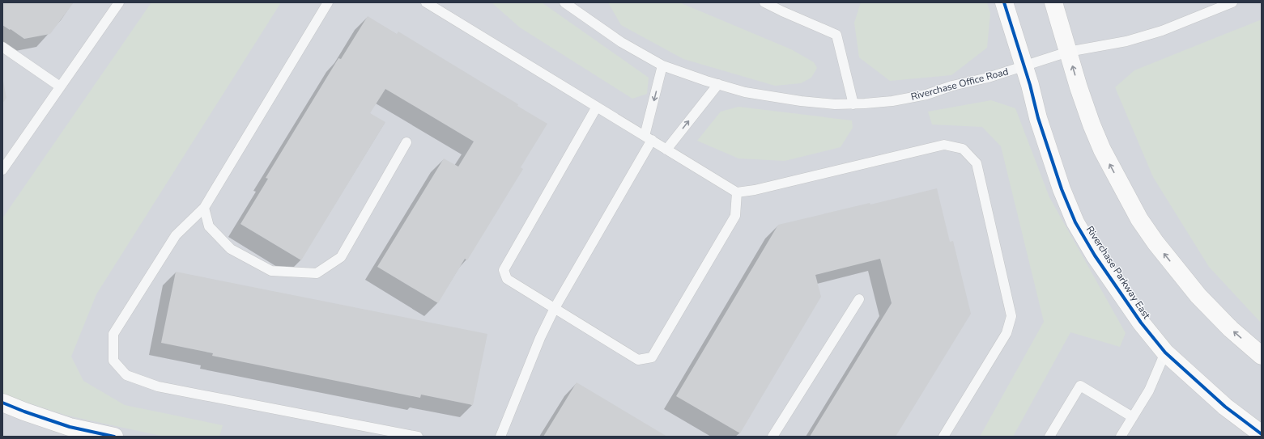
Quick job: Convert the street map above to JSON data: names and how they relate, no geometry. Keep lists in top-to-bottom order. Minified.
{"streets":{"street":["Riverchase Parkway East"],"lane":["Riverchase Office Road"]},"crossings":[["Riverchase Office Road","Riverchase Parkway East"]]}
